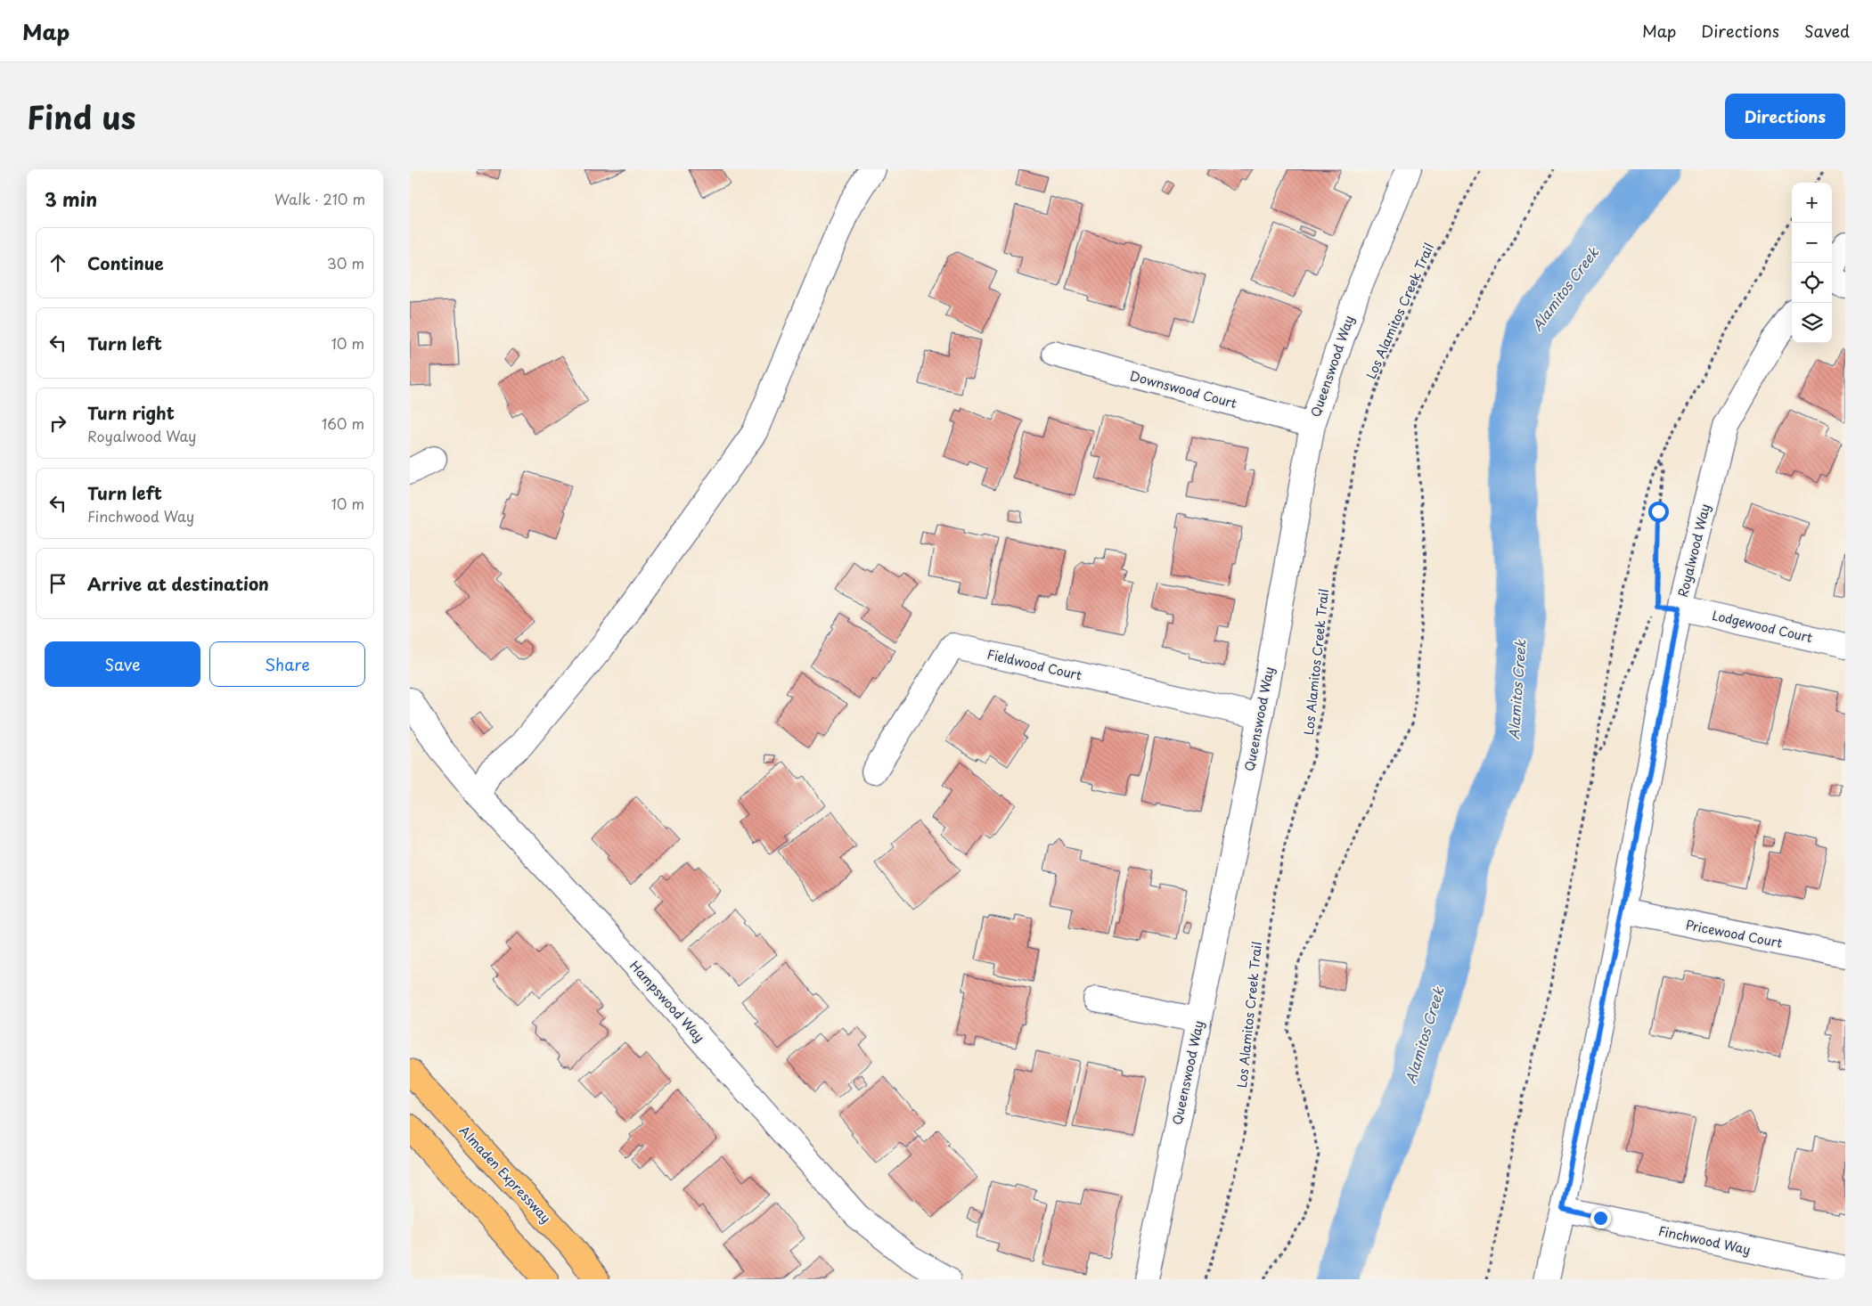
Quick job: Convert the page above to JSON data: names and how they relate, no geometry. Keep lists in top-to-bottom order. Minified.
{"streets":{"main road":["Almaden Expressway"],"street":["Queenswood Way","Downswood Court","Royalwood Way","Lodgewood Court","Fieldwood Court","Pricewood Court","Hampswood Way","Finchwood Way"],"path":["Los Alamitos Creek Trail"]},"crossings":[["Queenswood Way","Downswood Court"],["Queenswood Way","Fieldwood Court"],["Royalwood Way","Lodgewood Court"],["Royalwood Way","Pricewood Court"],["Royalwood Way","Finchwood Way"]],"water":["Alamitos Creek"],"page":{"header":"Map","nav":["Map","Directions","Saved"],"title":"Find us","buttons":["Directions",["Save","Share"]],"heading":["3 min","Walk · 210 m"],"map_buttons":["+","−"],"list":[["Continue","30 m"],["Turn left","10 m"],["Turn right","Royalwood Way","160 m"],["Turn left","Finchwood Way","10 m"],"Arrive at destination"]}}
